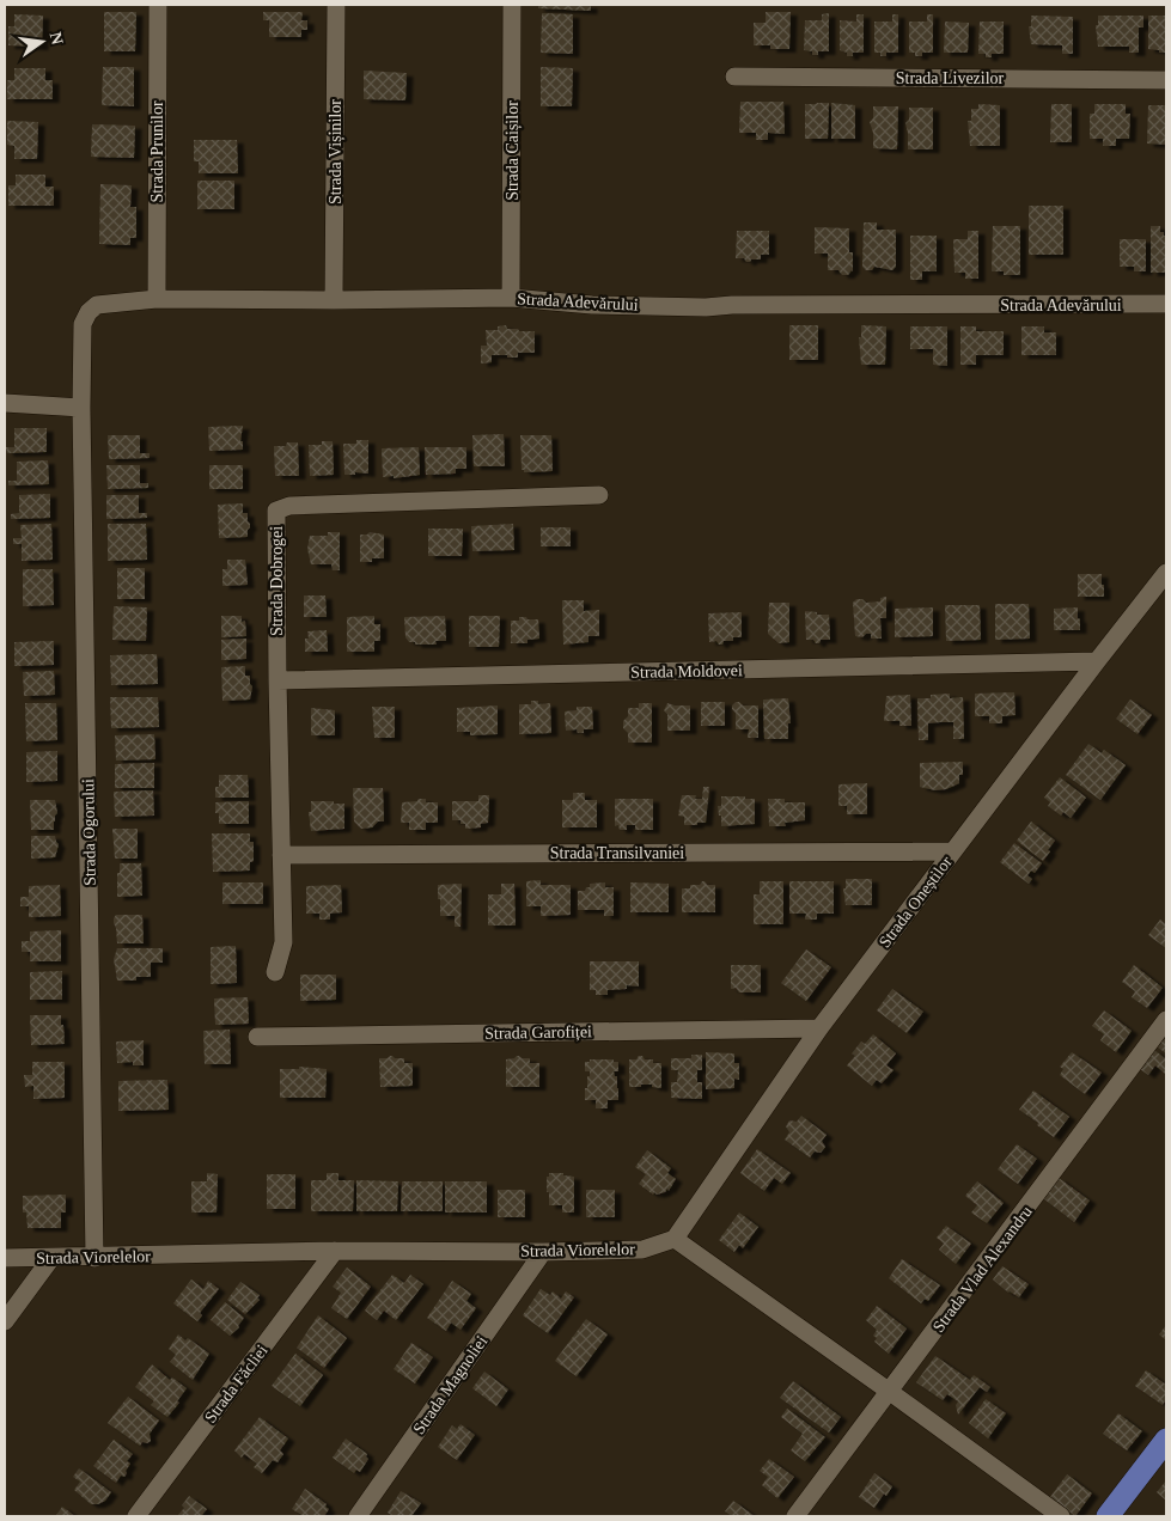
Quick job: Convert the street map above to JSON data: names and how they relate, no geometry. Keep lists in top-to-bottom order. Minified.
{"streets":{"street":["Strada Livezilor","Strada Caișilor","Strada Prunilor","Strada Vișinilor","Strada Adevărului","Strada Dobrogei","Strada Moldovei","Strada Ogorului","Strada Transilvaniei","Strada Oneștilor","Strada Garofiței","Strada Viorelelor","Strada Vlad Alexandru","Strada Făcliei","Strada Magnoliei"]},"crossings":[["Strada Caișilor","Strada Adevărului"],["Strada Prunilor","Strada Adevărului"],["Strada Vișinilor","Strada Adevărului"],["Strada Adevărului","Strada Ogorului"],["Strada Dobrogei","Strada Moldovei"],["Strada Dobrogei","Strada Transilvaniei"],["Strada Moldovei","Strada Oneștilor"],["Strada Ogorului","Strada Viorelelor"],["Strada Transilvaniei","Strada Oneștilor"],["Strada Oneștilor","Strada Garofiței"],["Strada Oneștilor","Strada Viorelelor"],["Strada Viorelelor","Strada Făcliei"],["Strada Viorelelor","Strada Magnoliei"]],"north":"right"}
